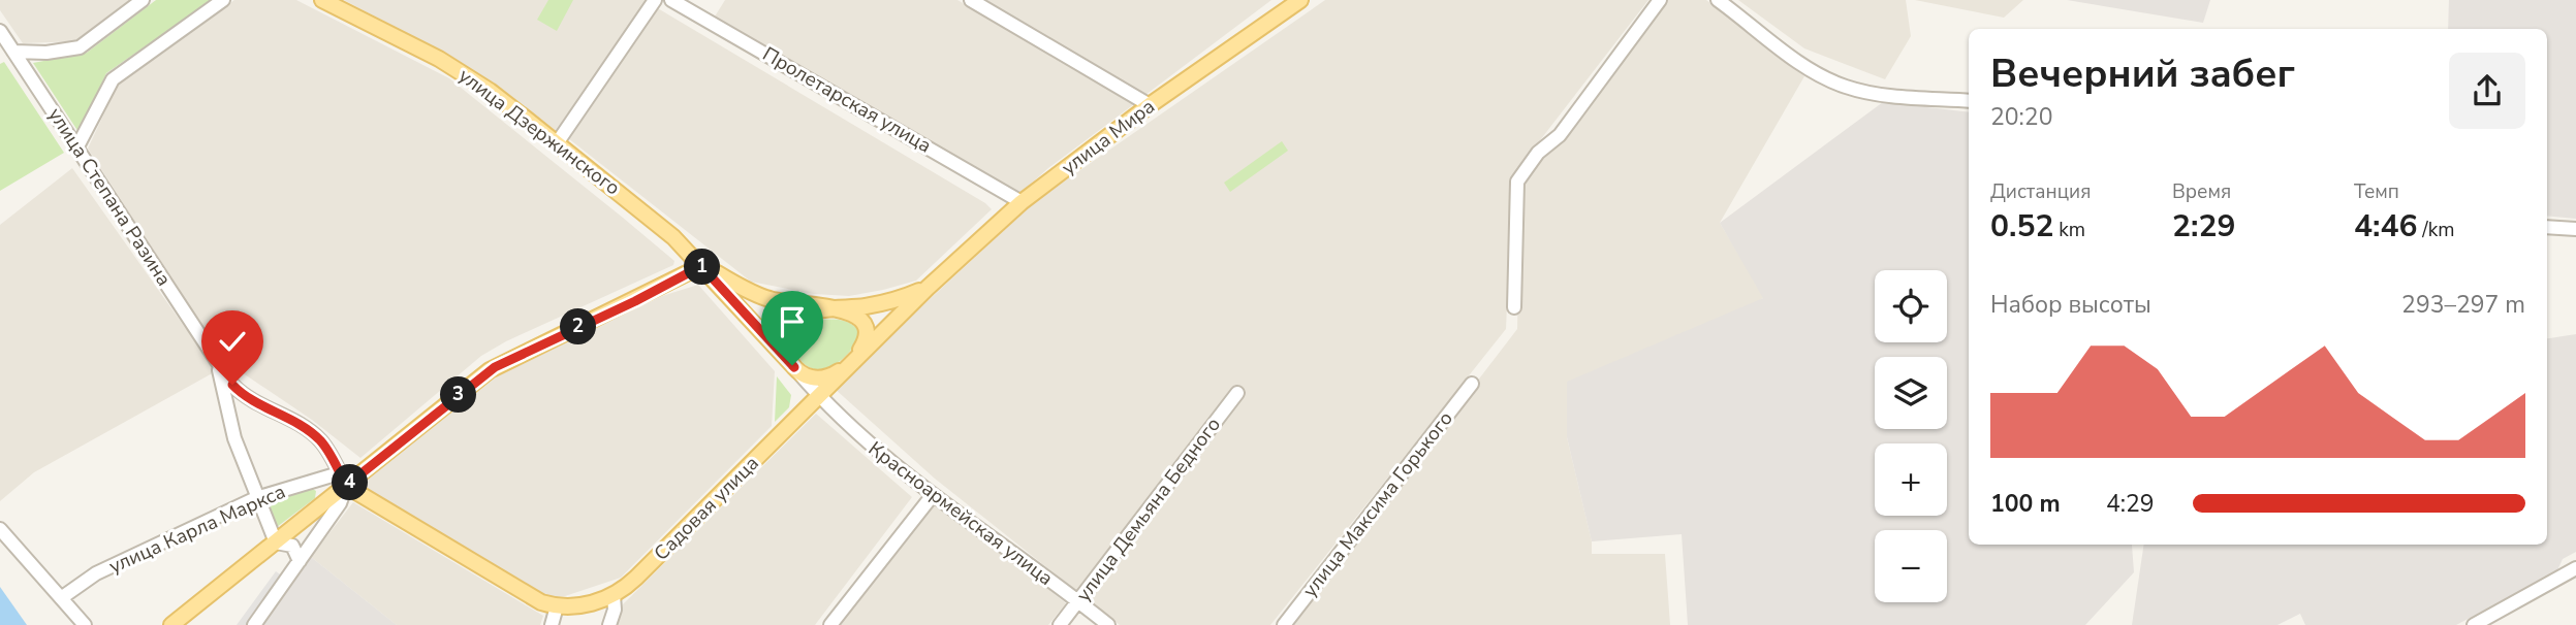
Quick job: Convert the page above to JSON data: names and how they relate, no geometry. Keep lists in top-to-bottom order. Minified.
{"streets":{"main road":["улица Дзержинского","улица Мира","улица Степана Разина","Садовая улица","улица Карла Маркса"],"street":["Пролетарская улица","улица Максима Горького","улица Демьяна Бедного","Красноармейская улица"]},"crossings":[["Пролетарская улица","улица Мира"],["улица Дзержинского","улица Мира"],["улица Дзержинского","Садовая улица"],["улица Дзержинского","Красноармейская улица"],["улица Дзержинского","улица Карла Маркса"],["улица Мира","Садовая улица"],["улица Мира","Красноармейская улица"],["улица Степана Разина","Садовая улица"],["улица Степана Разина","улица Карла Маркса"],["Садовая улица","Красноармейская улица"],["улица Демьяна Бедного","Красноармейская улица"]],"page":{"heading":["Вечерний забег","20:20"],"stats":[["Дистанция","0.52 km"],["Время","2:29"],["Темп","4:46 /km"]],"pins":["1","2","3","4"],"map_buttons":["+","−"],"chart":["Набор высоты","293–297 m"],"list":[{"name":"100 m","note":"4:29"}]}}
